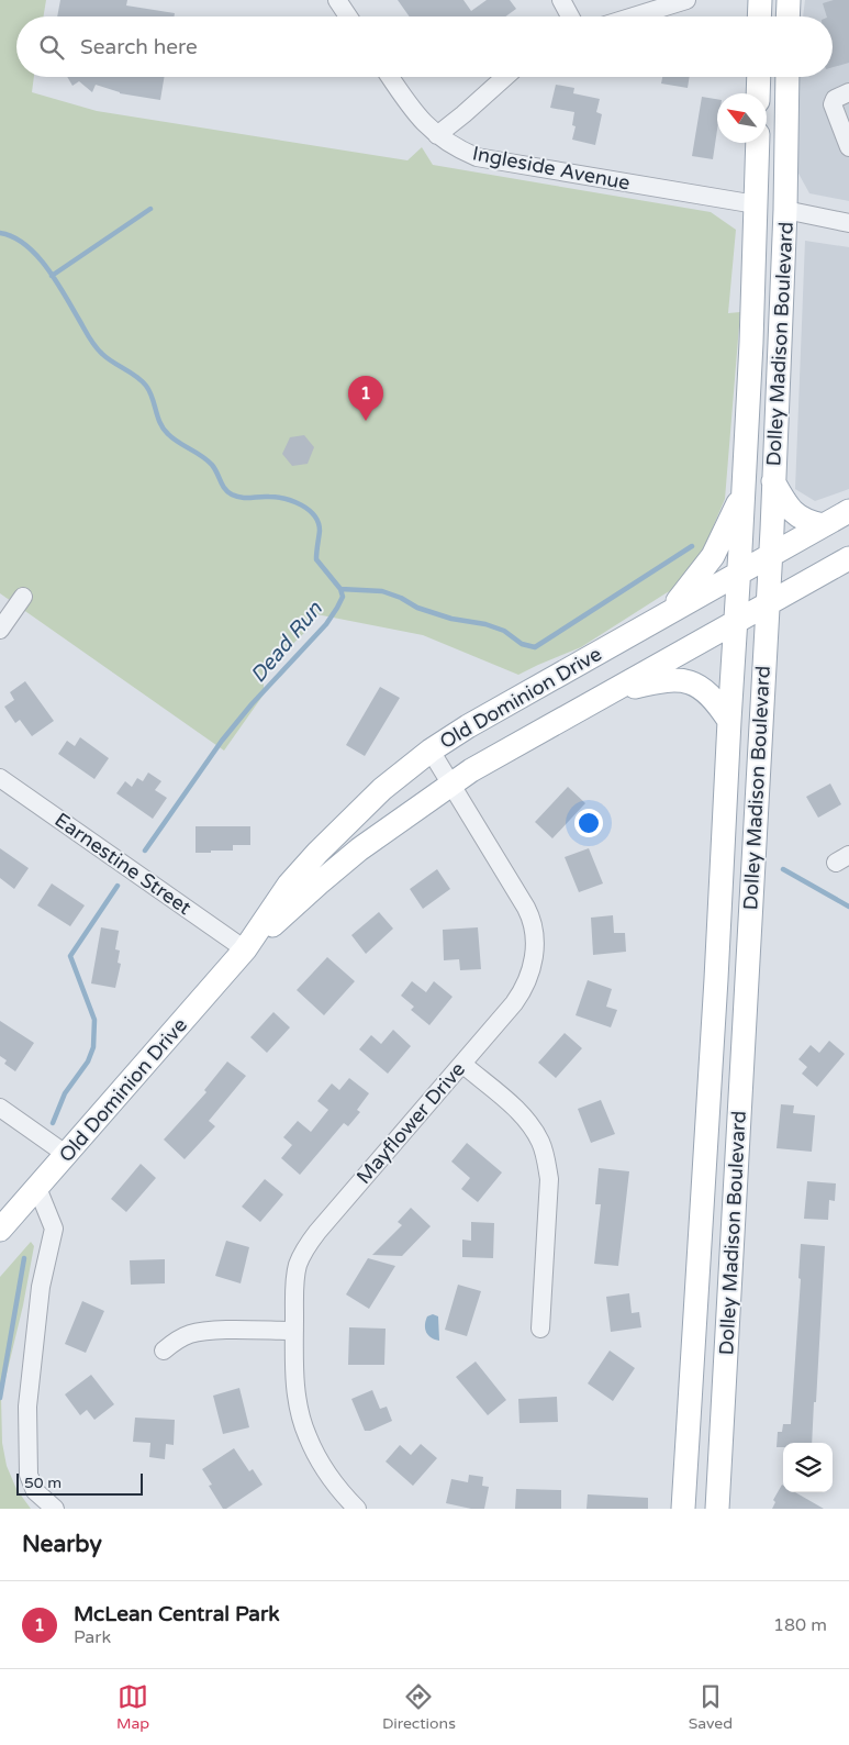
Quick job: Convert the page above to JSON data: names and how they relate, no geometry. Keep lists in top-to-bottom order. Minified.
{"streets":{"main road":["Dolley Madison Boulevard","Old Dominion Drive"],"street":["Ingleside Avenue","Earnestine Street","Mayflower Drive"]},"crossings":[["Ingleside Avenue","Dolley Madison Boulevard"],["Dolley Madison Boulevard","Old Dominion Drive"],["Old Dominion Drive","Earnestine Street"],["Old Dominion Drive","Mayflower Drive"]],"water":["Dead Run"],"scale_bar":"50 m","north":"top left","page":{"search":"Search here","pins":"1","scale":"50 m","heading":"Nearby","list":[{"mark":"1","name":"McLean Central Park","note":"Park","value":"180 m"}],"nav":["Map","Directions","Saved"]}}
